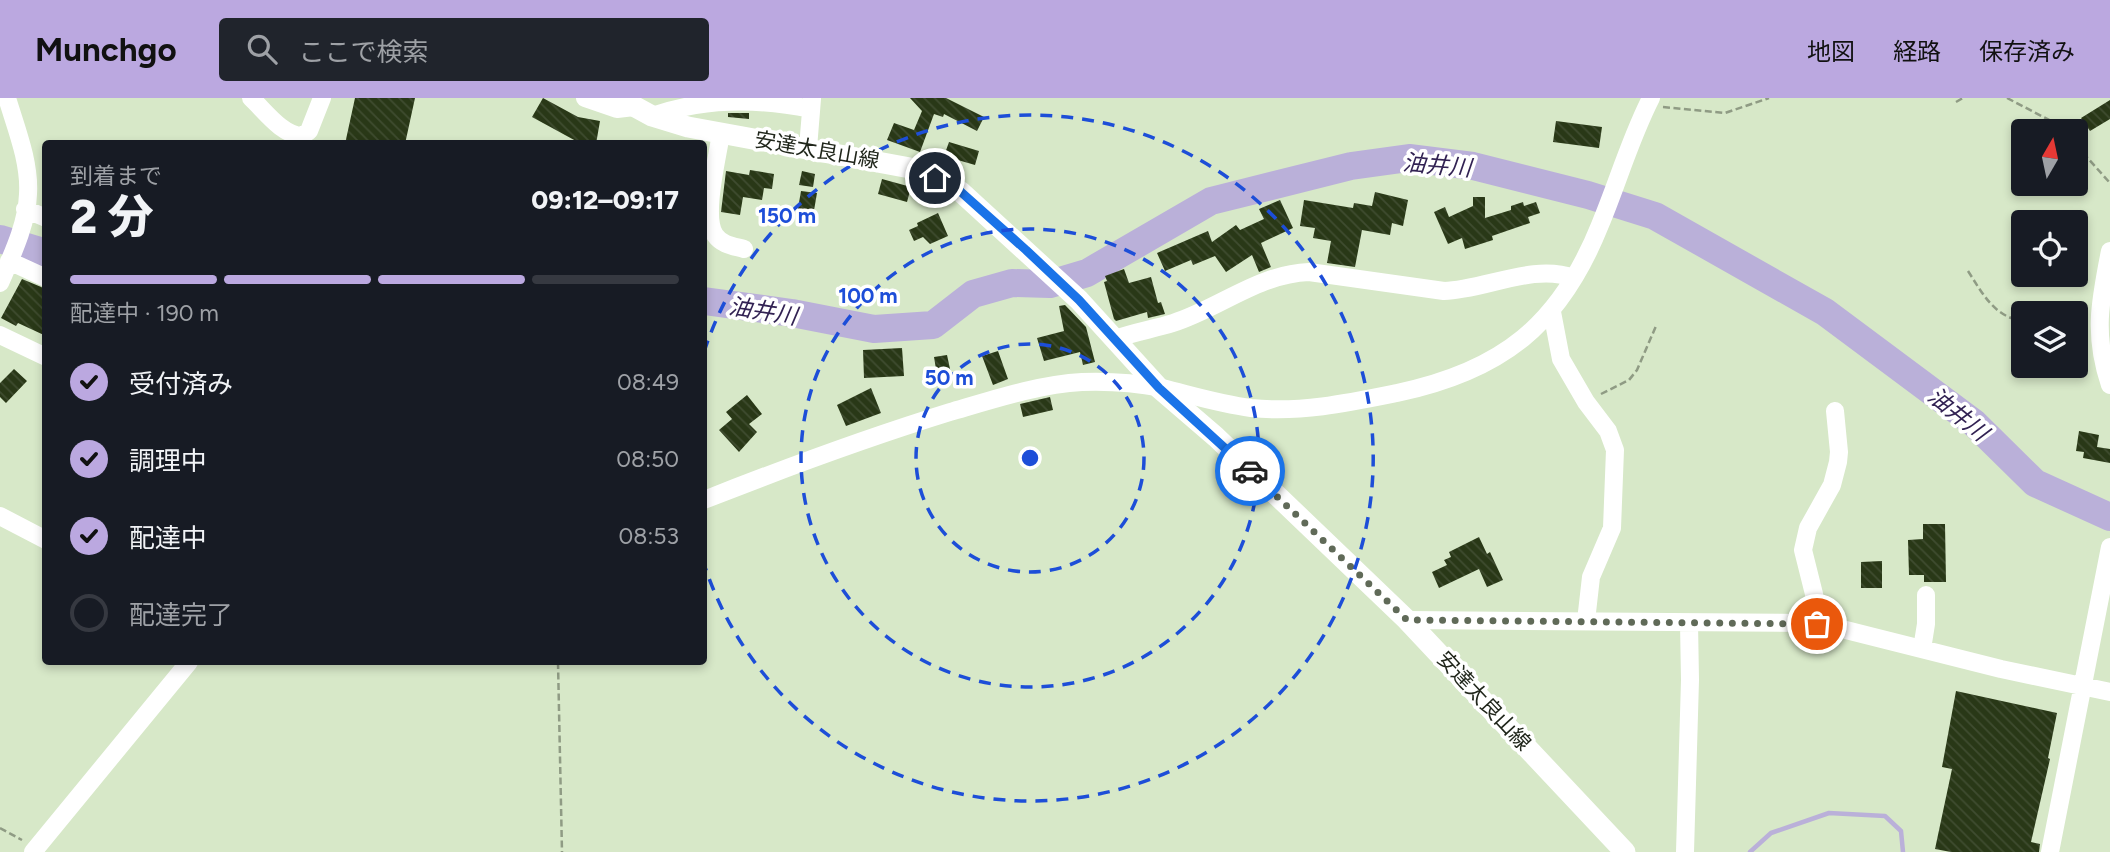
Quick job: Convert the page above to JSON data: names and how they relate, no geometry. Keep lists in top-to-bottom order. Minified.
{"streets":{"main road":["安達太良山線"]},"water":["油井川"],"north":"top","page":{"header":"Munchgo","search":"ここで検索","nav":["地図","経路","保存済み"],"heading":["2 分","到着まで","09:12–09:17"],"bar":"配達中 · 190 m","list":[["受付済み","08:49"],["調理中","08:50"],["配達中","08:53"],"配達完了"]},"rings":["150 m","100 m","50 m"]}
